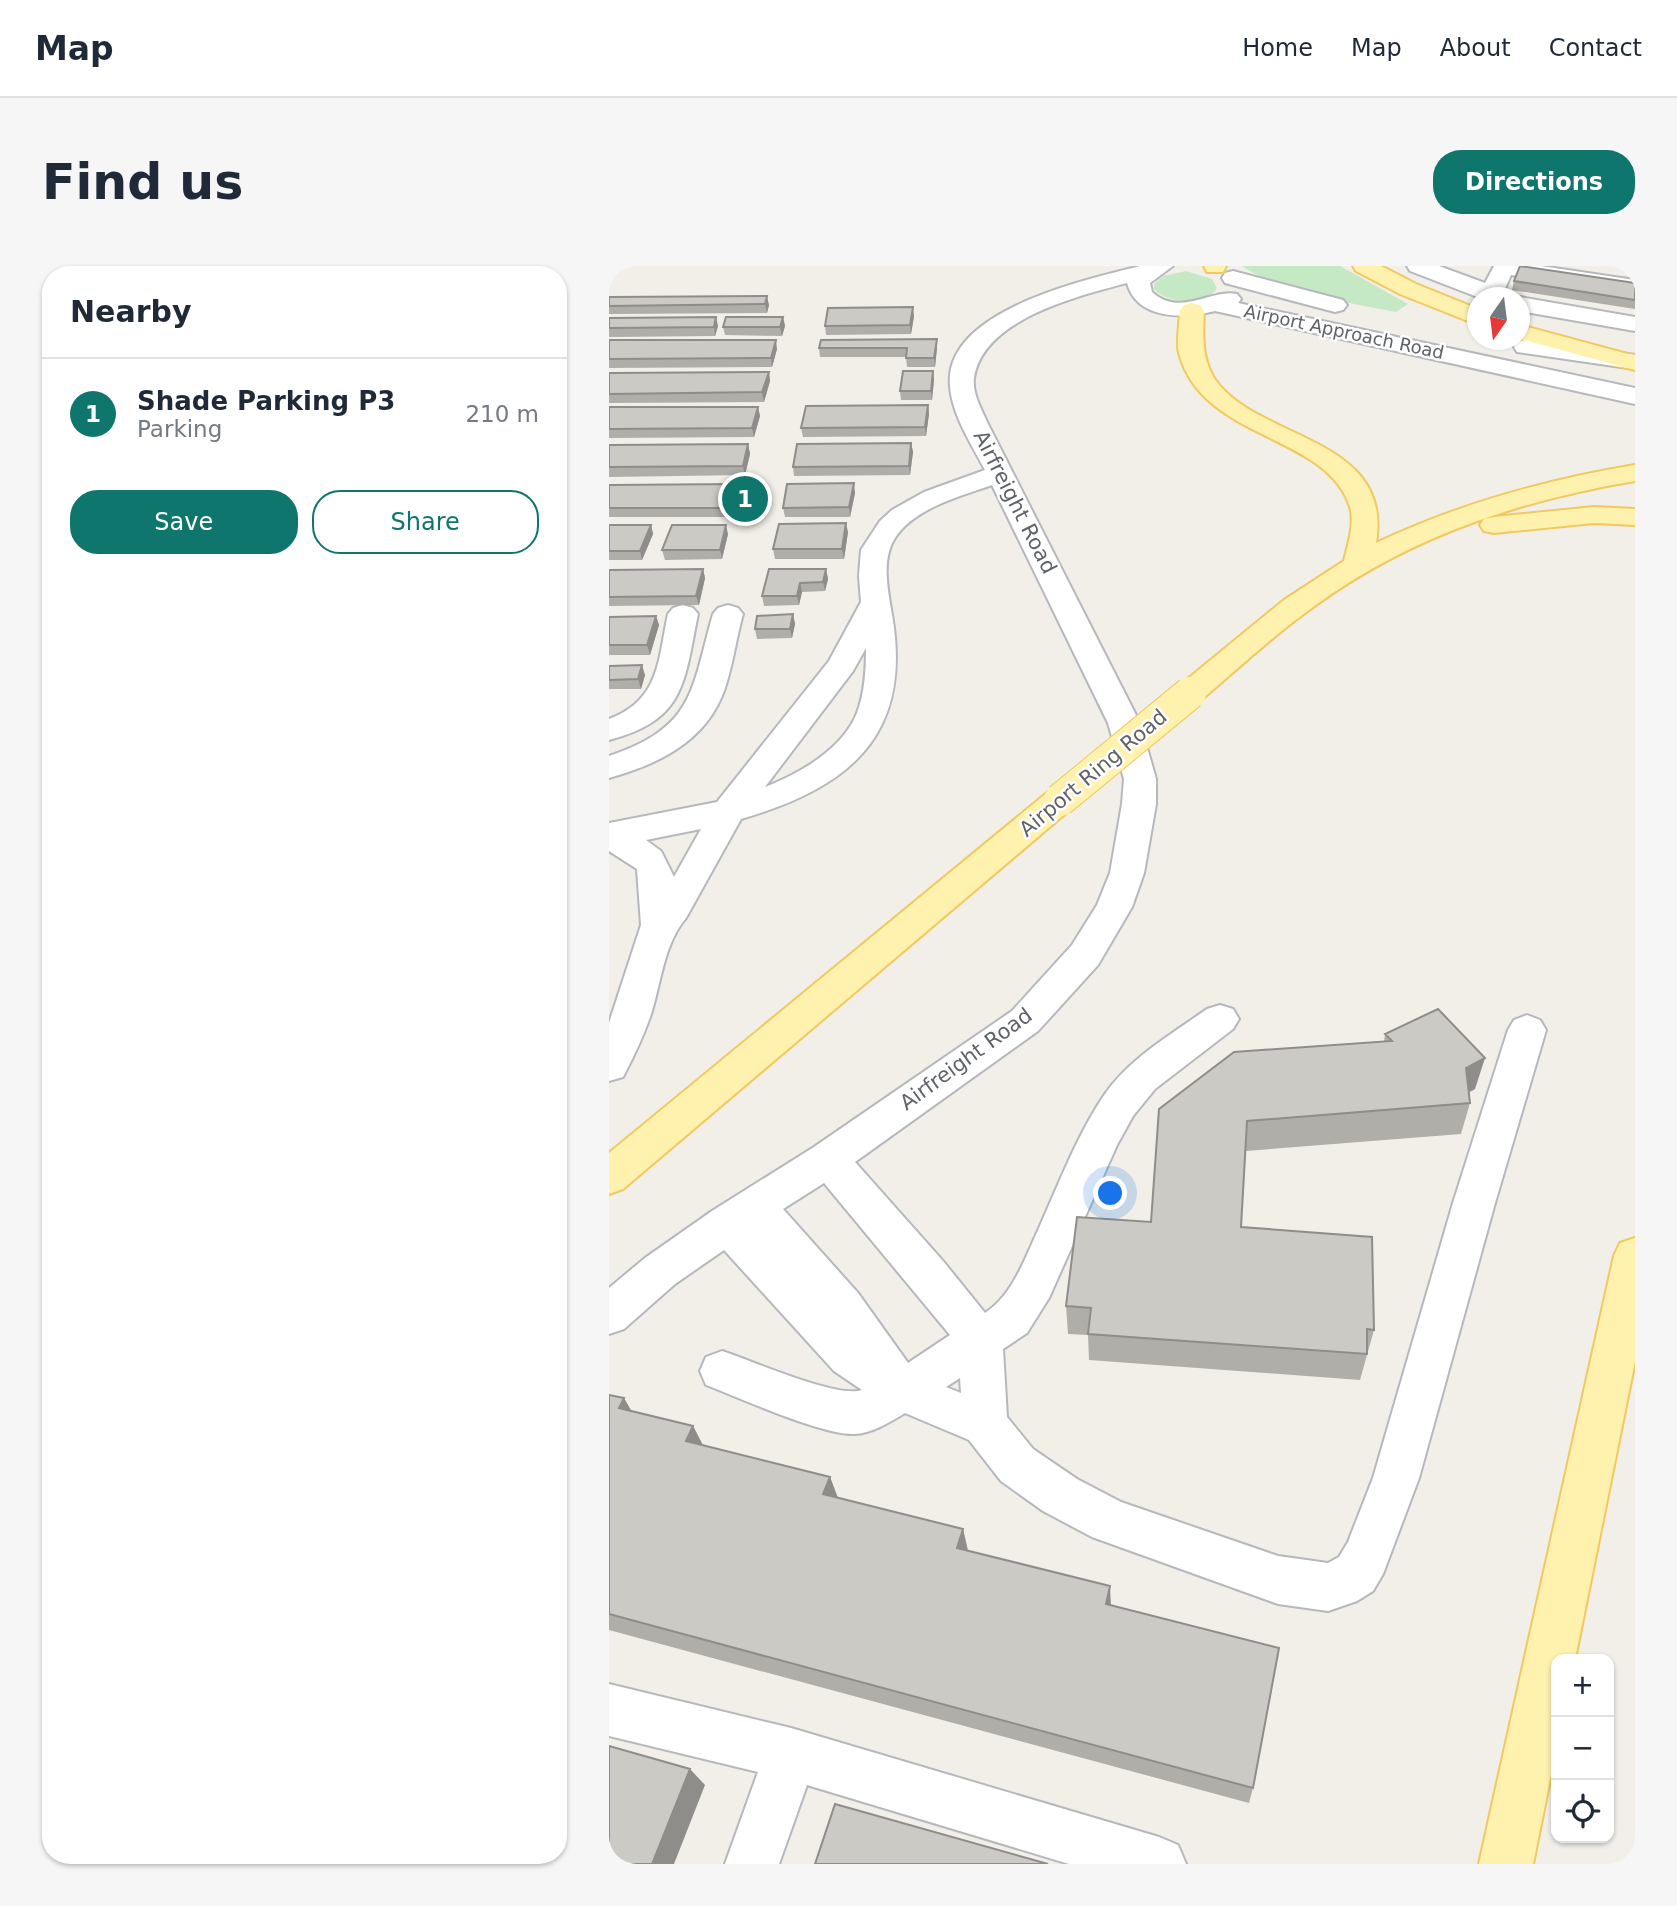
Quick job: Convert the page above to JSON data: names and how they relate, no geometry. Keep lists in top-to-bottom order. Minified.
{"streets":{"main road":["Airport Ring Road"],"lane":["Airport Approach Road","Airfreight Road"]},"crossings":[["Airport Approach Road","Airfreight Road"]],"north":"bottom","page":{"header":"Map","nav":["Home","Map","About","Contact"],"buttons":["Directions",["Save","Share"]],"title":"Find us","heading":"Nearby","list":[{"mark":"1","name":"Shade Parking P3","note":"Parking","value":"210 m"}],"pins":"1","map_buttons":["+","−"]}}
